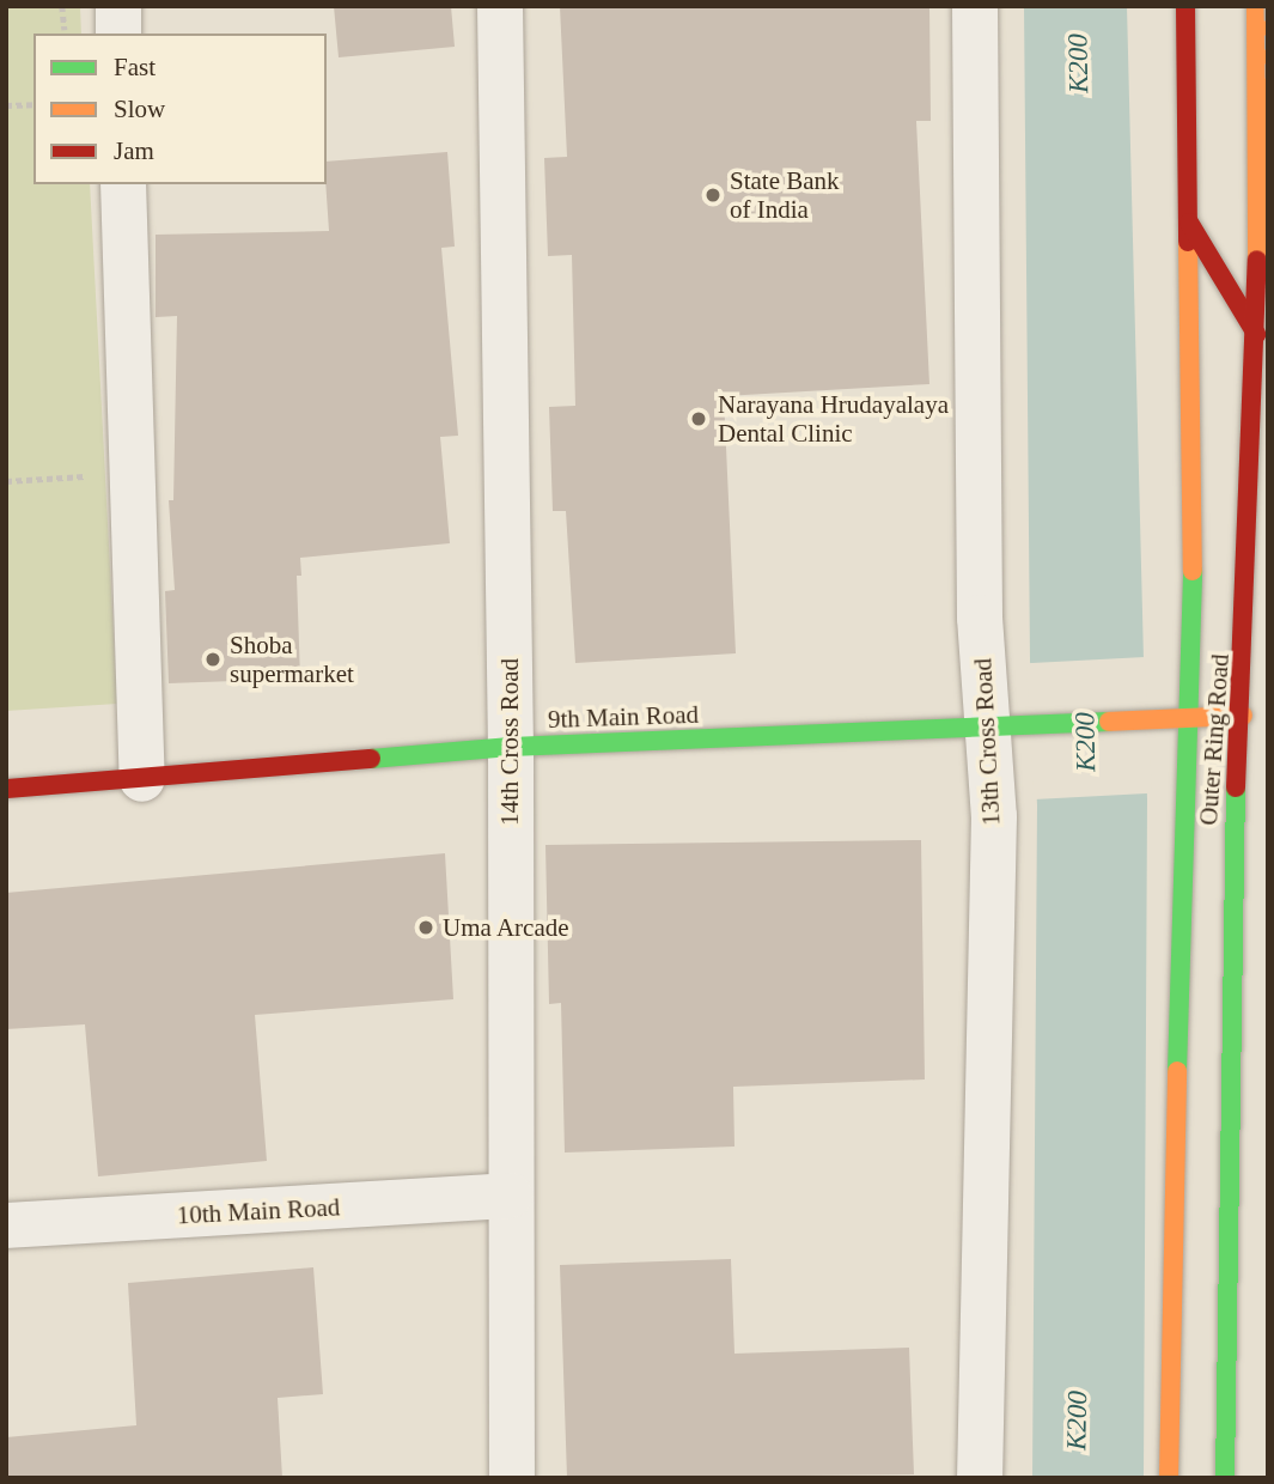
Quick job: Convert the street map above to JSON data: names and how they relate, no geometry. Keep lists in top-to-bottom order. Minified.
{"streets":{"main road":["9th Main Road","Outer Ring Road"],"street":["14th Cross Road","13th Cross Road","10th Main Road"]},"crossings":[["9th Main Road","Outer Ring Road"],["9th Main Road","14th Cross Road"],["9th Main Road","13th Cross Road"],["14th Cross Road","10th Main Road"]],"water":["K200"],"places":["State Bank of India","Narayana Hrudayalaya Dental Clinic","Shoba supermarket","Uma Arcade"],"legend":["Fast","Slow","Jam"]}
